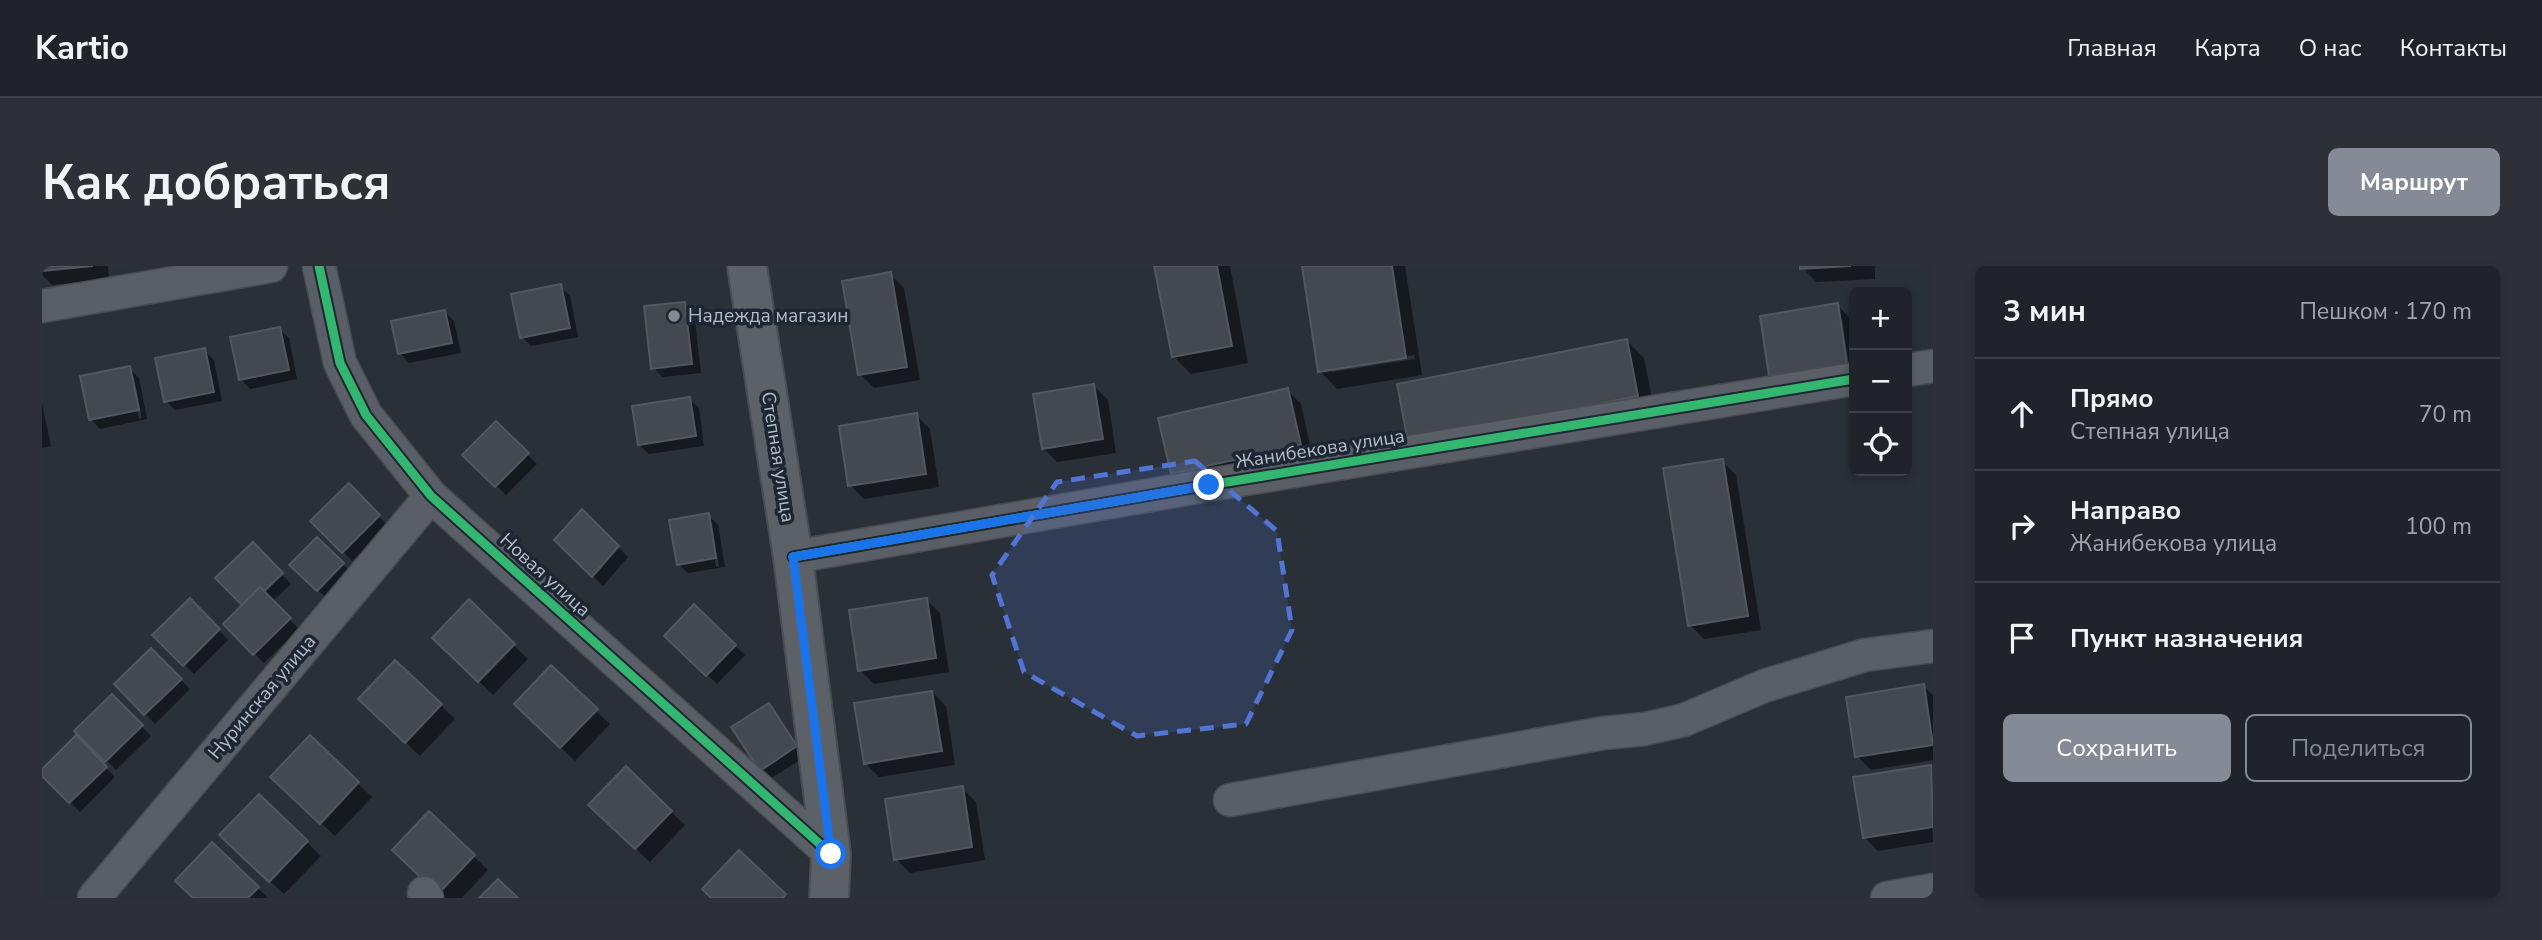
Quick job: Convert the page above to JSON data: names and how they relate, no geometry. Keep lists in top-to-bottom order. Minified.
{"streets":{"main road":["Степная улица"],"street":["Жанибекова улица","Новая улица","Нуринская улица"]},"crossings":[["Жанибекова улица","Степная улица"],["Степная улица","Новая улица"],["Новая улица","Нуринская улица"]],"places":["Надежда магазин"],"page":{"header":"Kartio","nav":["Главная","Карта","О нас","Контакты"],"buttons":["Маршрут",["Сохранить","Поделиться"]],"title":"Как добраться","heading":["3 мин","Пешком · 170 m"],"map_buttons":["+","−"],"list":[["Прямо","Степная улица","70 m"],["Направо","Жанибекова улица","100 m"],"Пункт назначения"]}}
